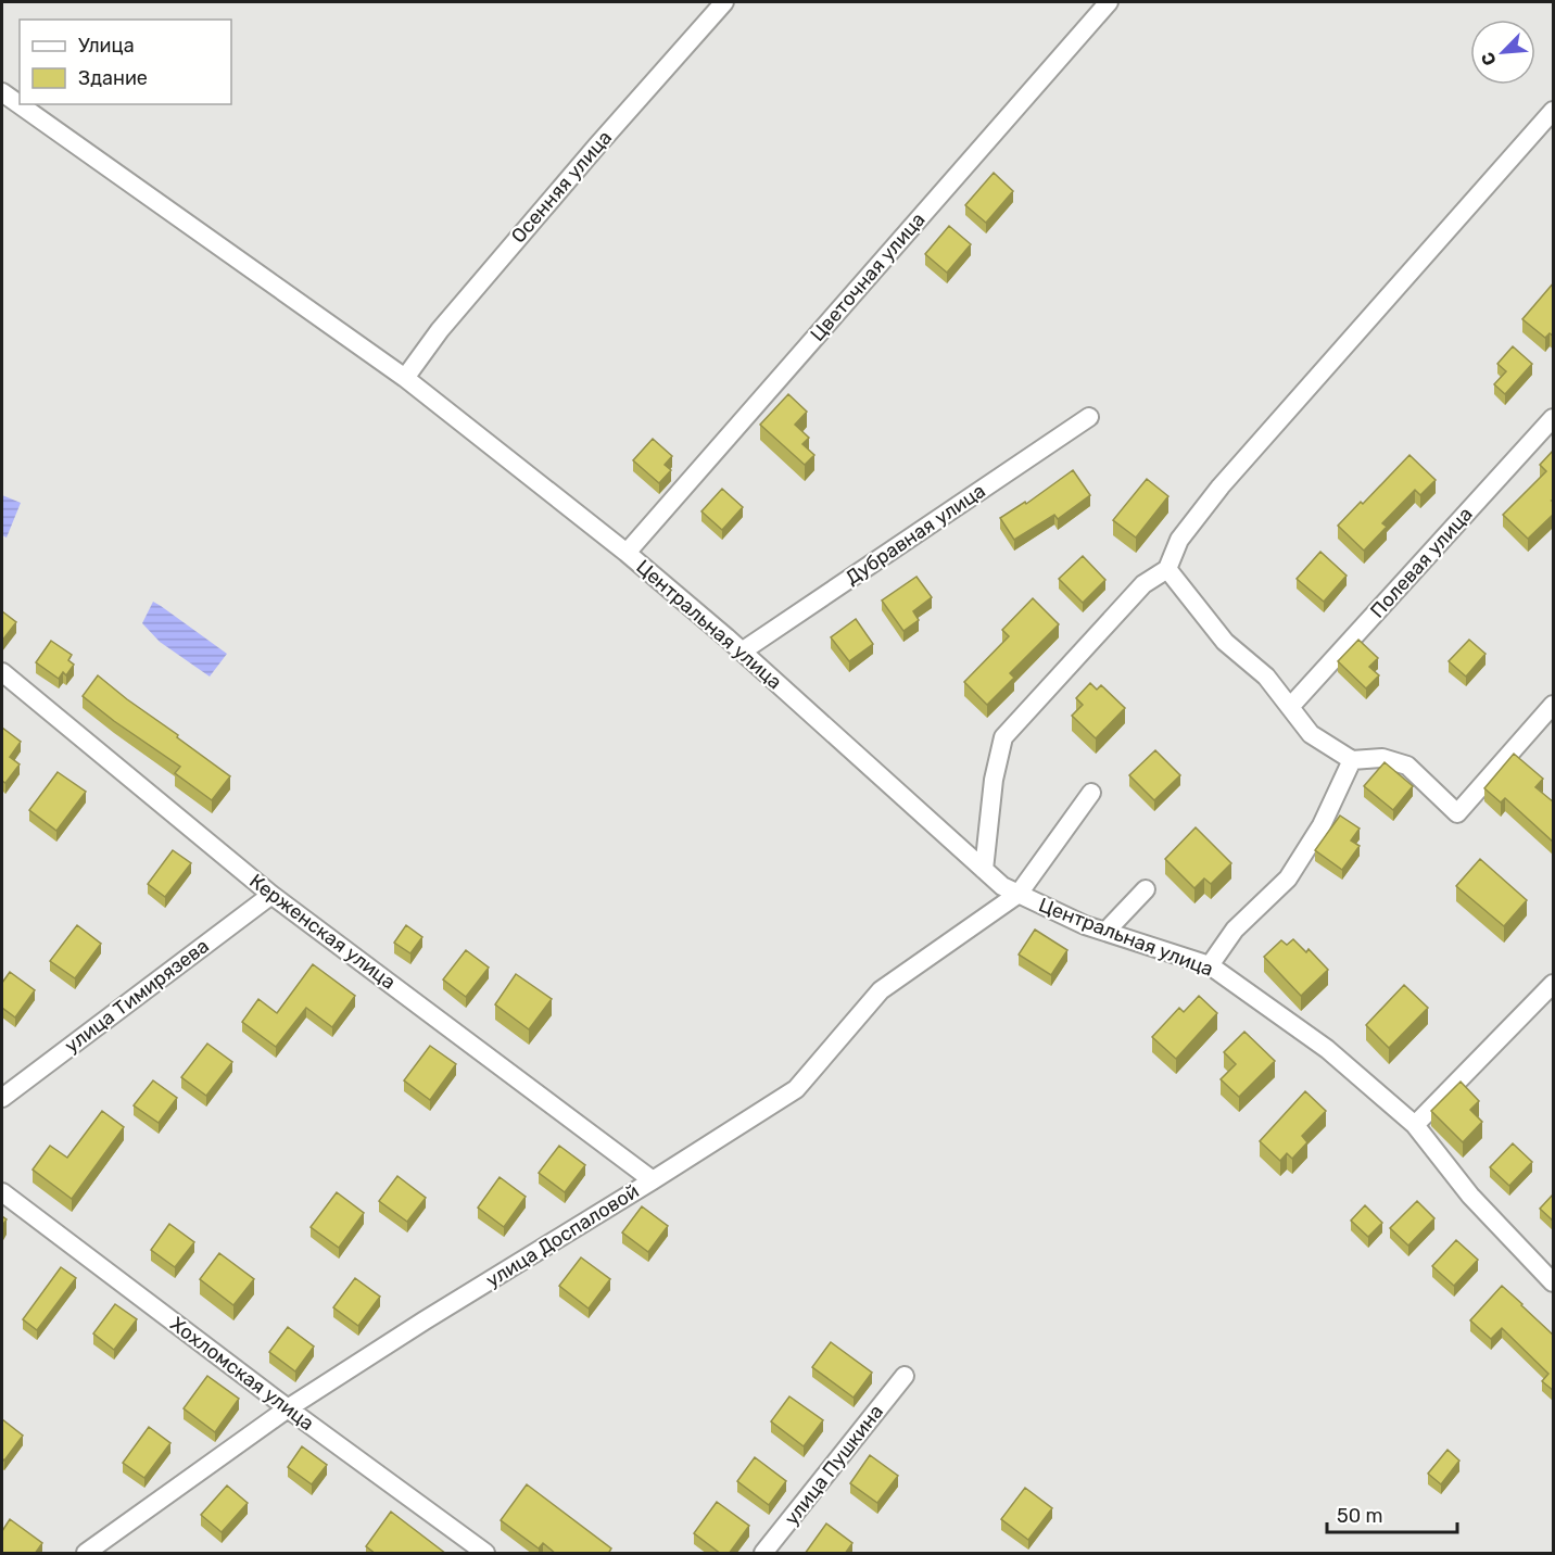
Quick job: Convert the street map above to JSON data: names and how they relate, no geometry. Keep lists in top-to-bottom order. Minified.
{"streets":{"street":["Осенняя улица","Цветочная улица","Дубравная улица","Полевая улица","Центральная улица","Керженская улица","улица Тимирязева","улица Доспаловой","Хохломская улица","улица Пушкина"]},"crossings":[["Осенняя улица","Центральная улица"],["Цветочная улица","Центральная улица"],["Дубравная улица","Центральная улица"],["Центральная улица","улица Доспаловой"],["Керженская улица","улица Тимирязева"],["Керженская улица","улица Доспаловой"],["улица Доспаловой","Хохломская улица"]],"legend":["Улица","Здание"],"scale_bar":"50 m","north":"bottom left"}
